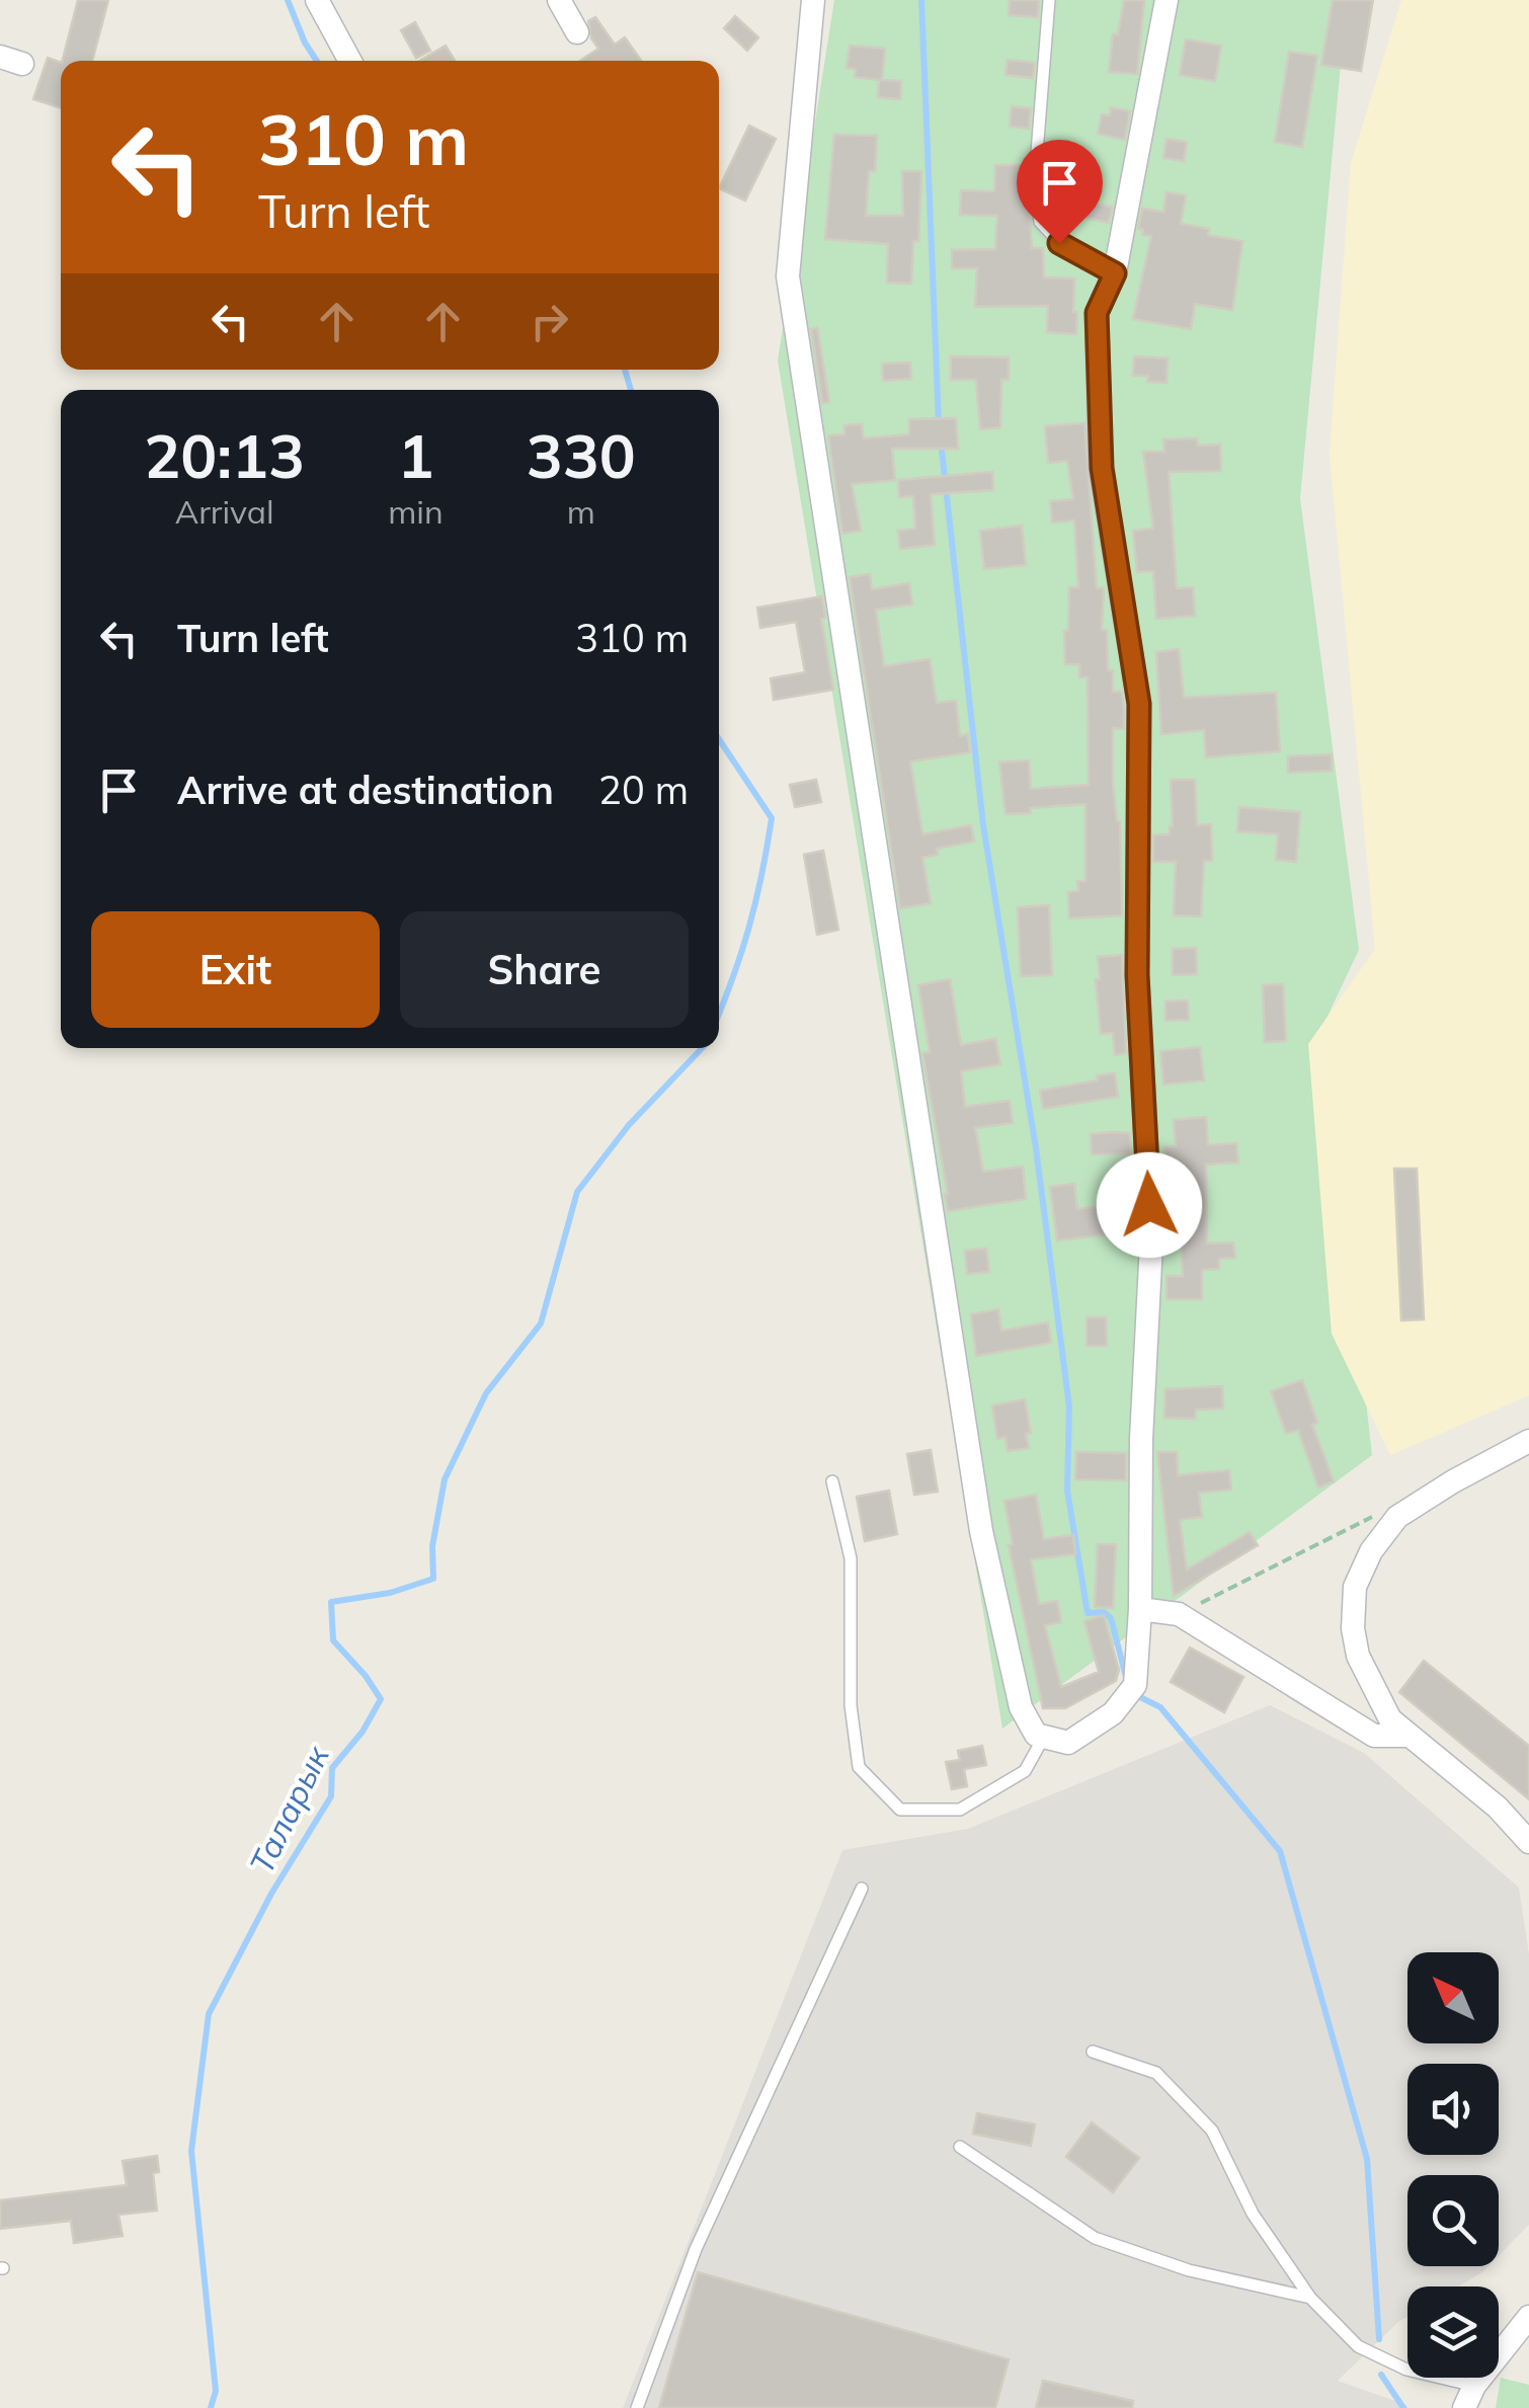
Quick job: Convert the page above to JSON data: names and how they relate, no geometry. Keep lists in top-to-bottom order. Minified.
{"water":["Таларык"],"north":"top left","page":{"turn":["310 m","Turn left"],"eta":["20:13","Arrival","1","min","330","m"],"list":[{"name":"Turn left","value":"310 m"},{"name":"Arrive at destination","value":"20 m"}],"buttons":["Exit","Share"]}}
